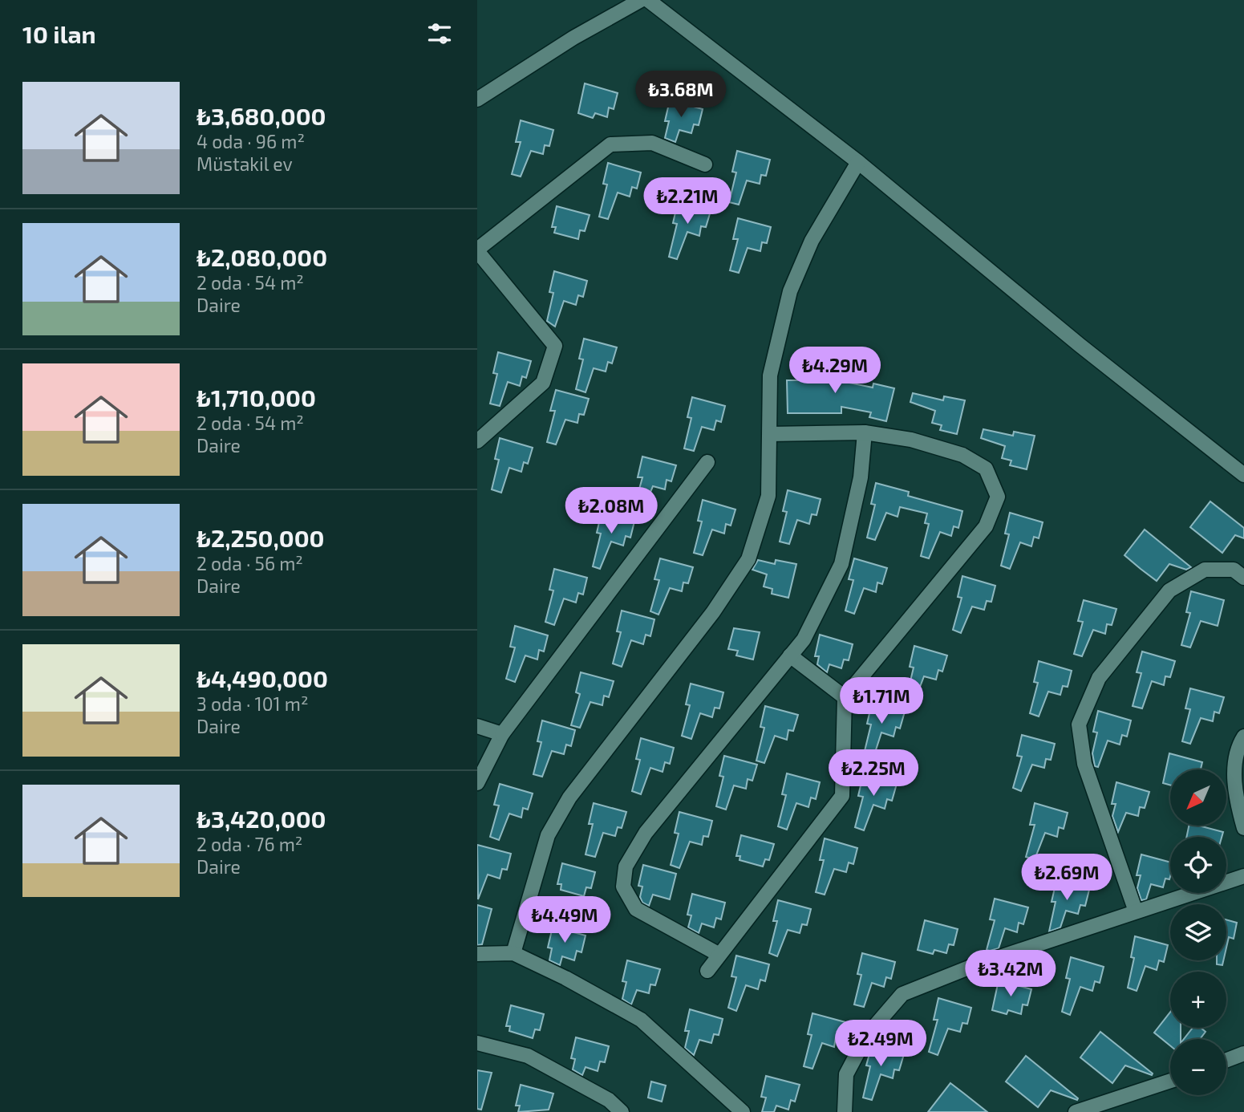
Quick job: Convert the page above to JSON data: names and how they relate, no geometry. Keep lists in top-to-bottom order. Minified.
{"north":"bottom left","page":{"heading":"10 ilan","list":[{"name":"₺3,680,000","note":"4 oda · 96 m² · Müstakil ev"},{"name":"₺2,080,000","note":"2 oda · 54 m² · Daire"},{"name":"₺1,710,000","note":"2 oda · 54 m² · Daire"},{"name":"₺2,250,000","note":"2 oda · 56 m² · Daire"},{"name":"₺4,490,000","note":"3 oda · 101 m² · Daire"},{"name":"₺3,420,000","note":"2 oda · 76 m² · Daire"}],"price":["₺3.68M","₺2.21M","₺4.29M","₺2.08M","₺1.71M","₺2.25M","₺2.69M","₺4.49M","₺3.42M","₺2.49M"],"map_buttons":["+","−"]}}
